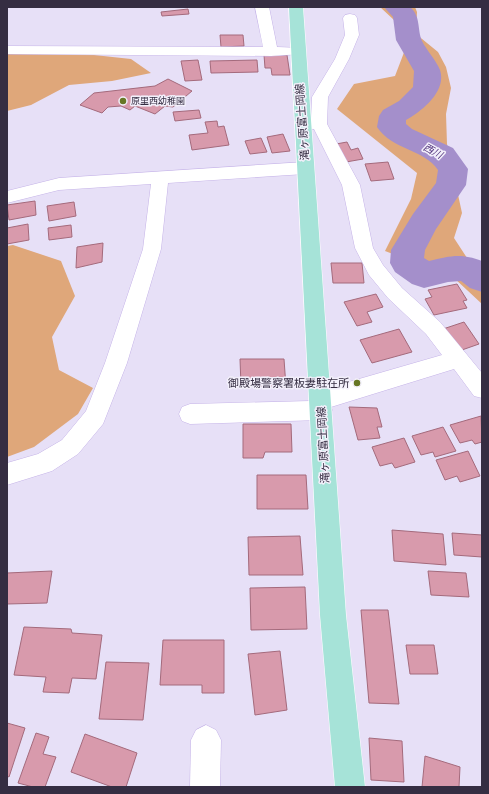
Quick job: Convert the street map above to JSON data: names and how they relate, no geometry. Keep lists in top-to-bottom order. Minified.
{"streets":{"main road":["滝ヶ原富士岡線"]},"water":["西川"],"places":["原里西幼稚園","御殿場警察署板妻駐在所"]}
